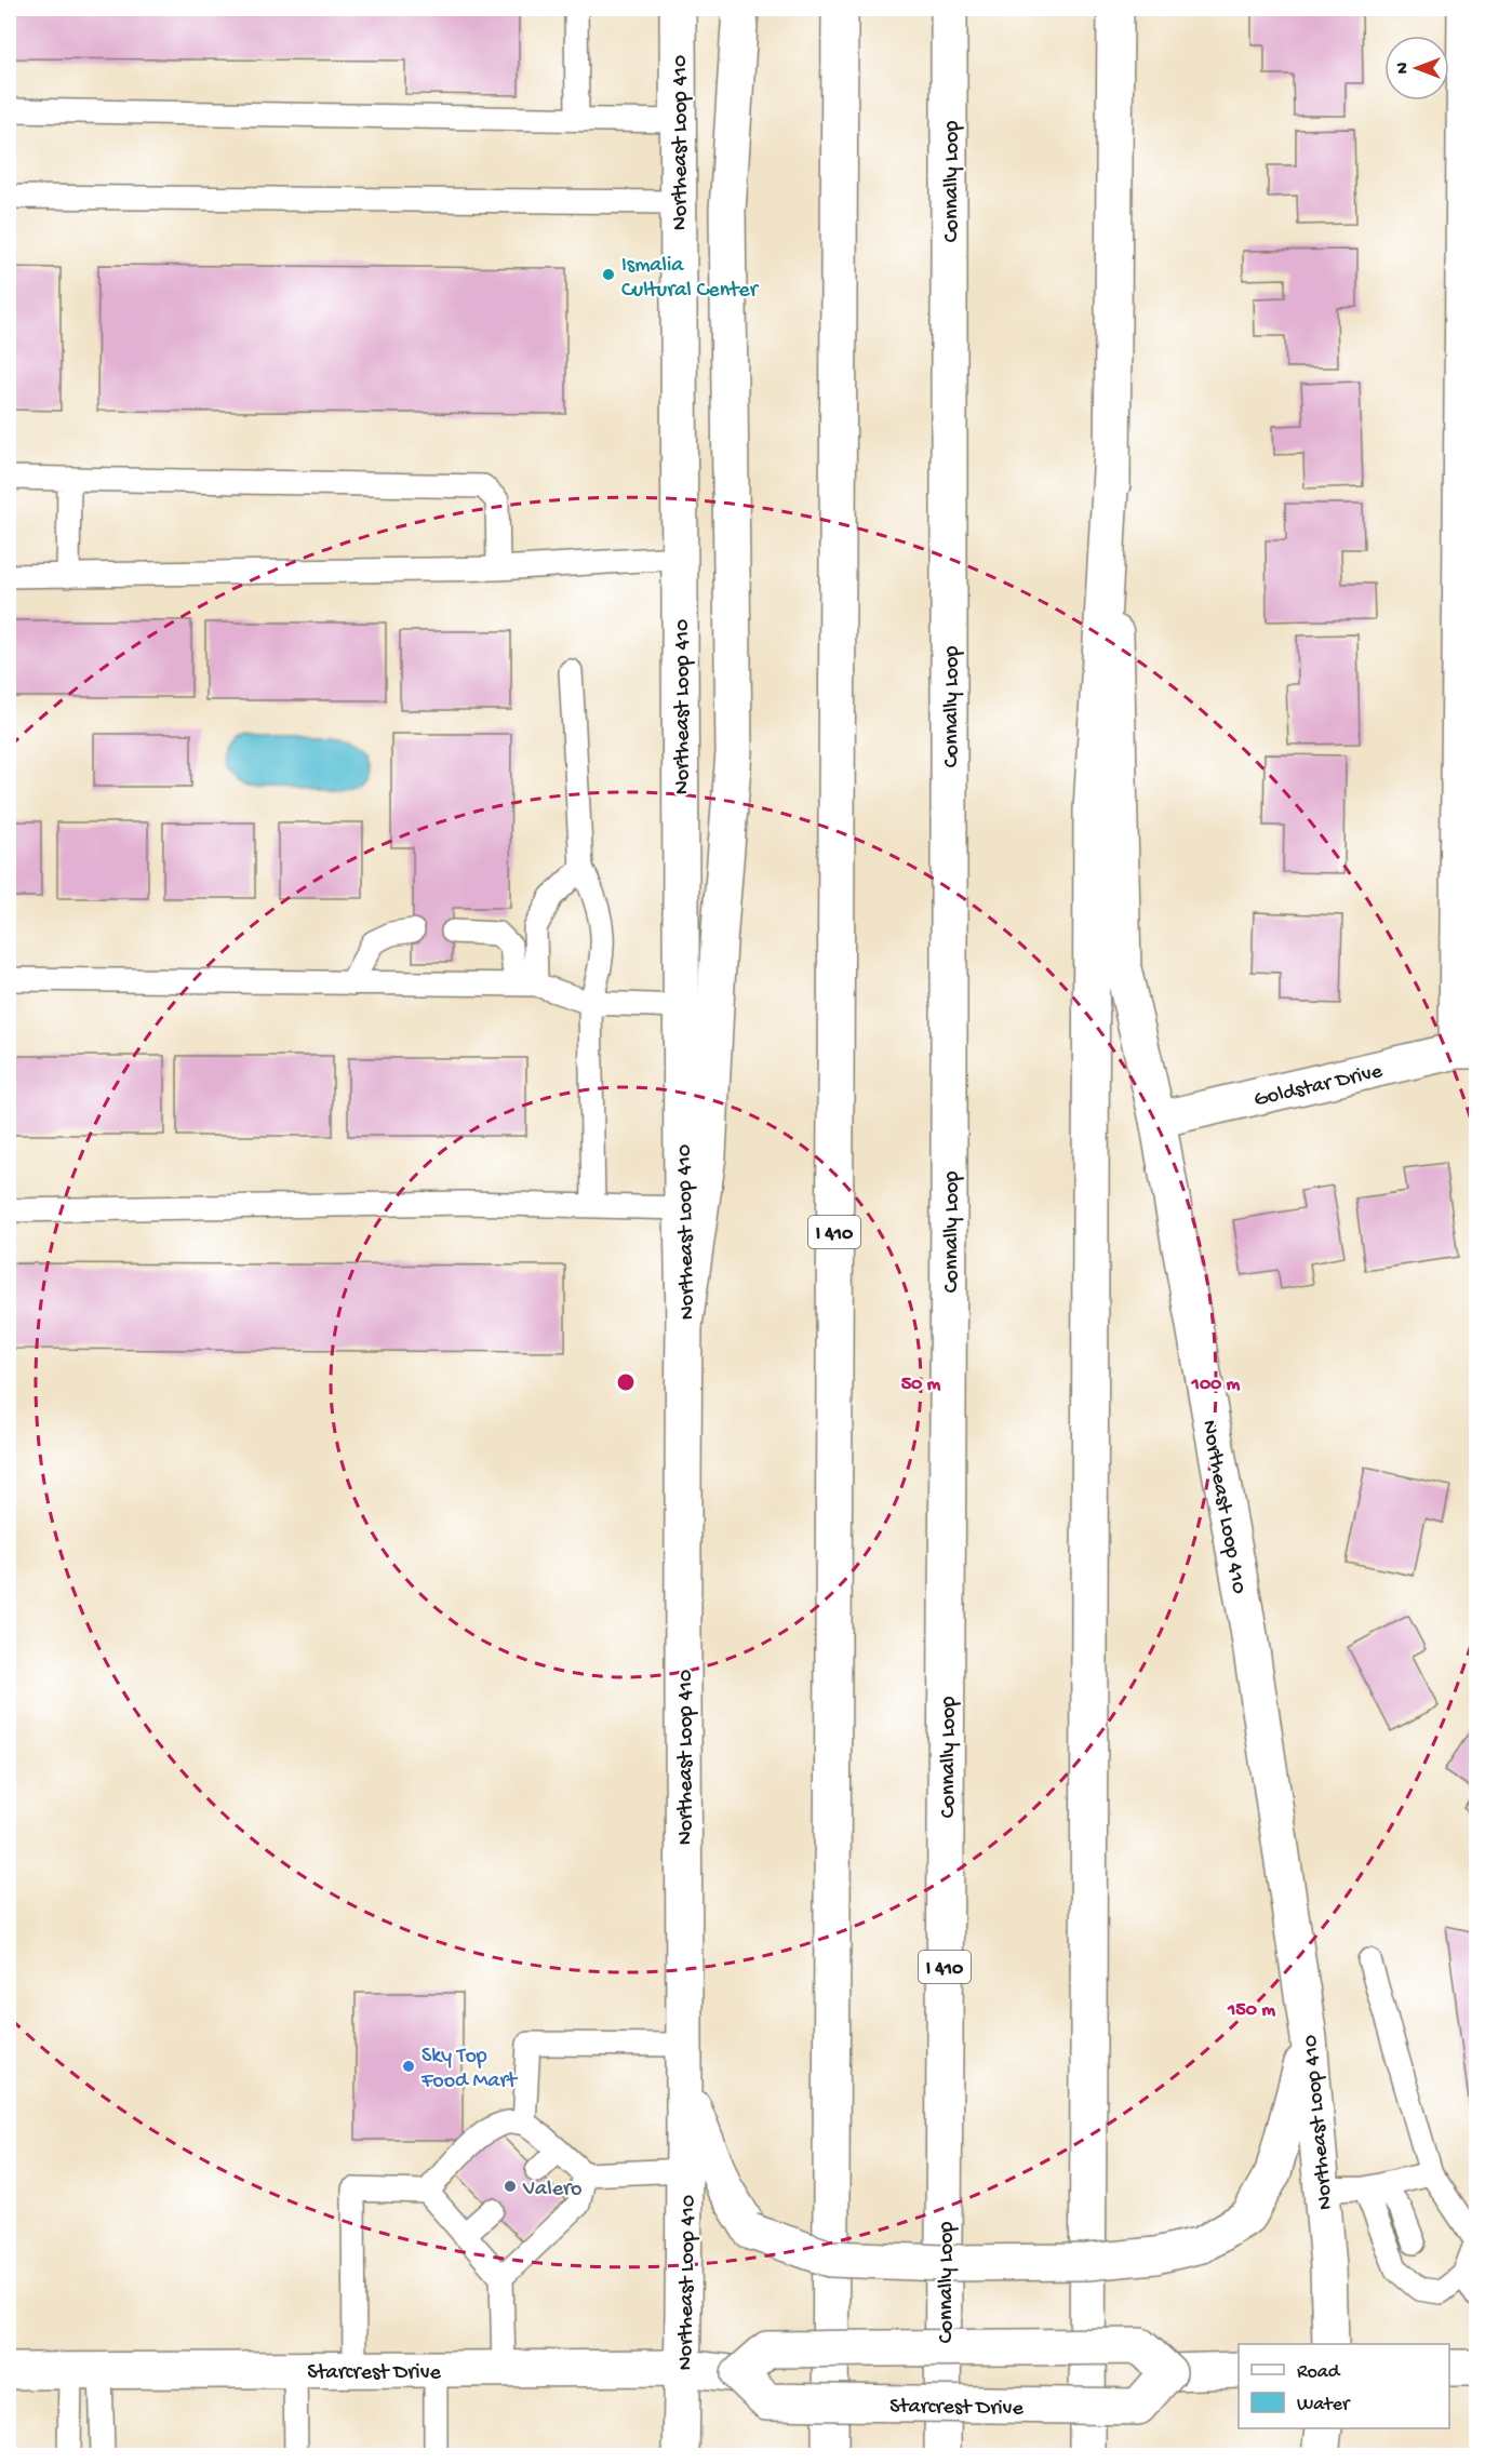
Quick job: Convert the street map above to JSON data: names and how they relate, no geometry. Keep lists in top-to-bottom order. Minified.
{"streets":{"main road":["Northeast Loop 410","Connally Loop","Goldstar Drive","I 410","Starcrest Drive"]},"crossings":[["Northeast Loop 410","Goldstar Drive"],["Northeast Loop 410","Starcrest Drive"]],"places":["Ismalia Cultural Center","Sky Top Food Mart","Valero"],"legend":["Road","Water"],"north":"left","rings":["50 m","100 m","150 m"]}
